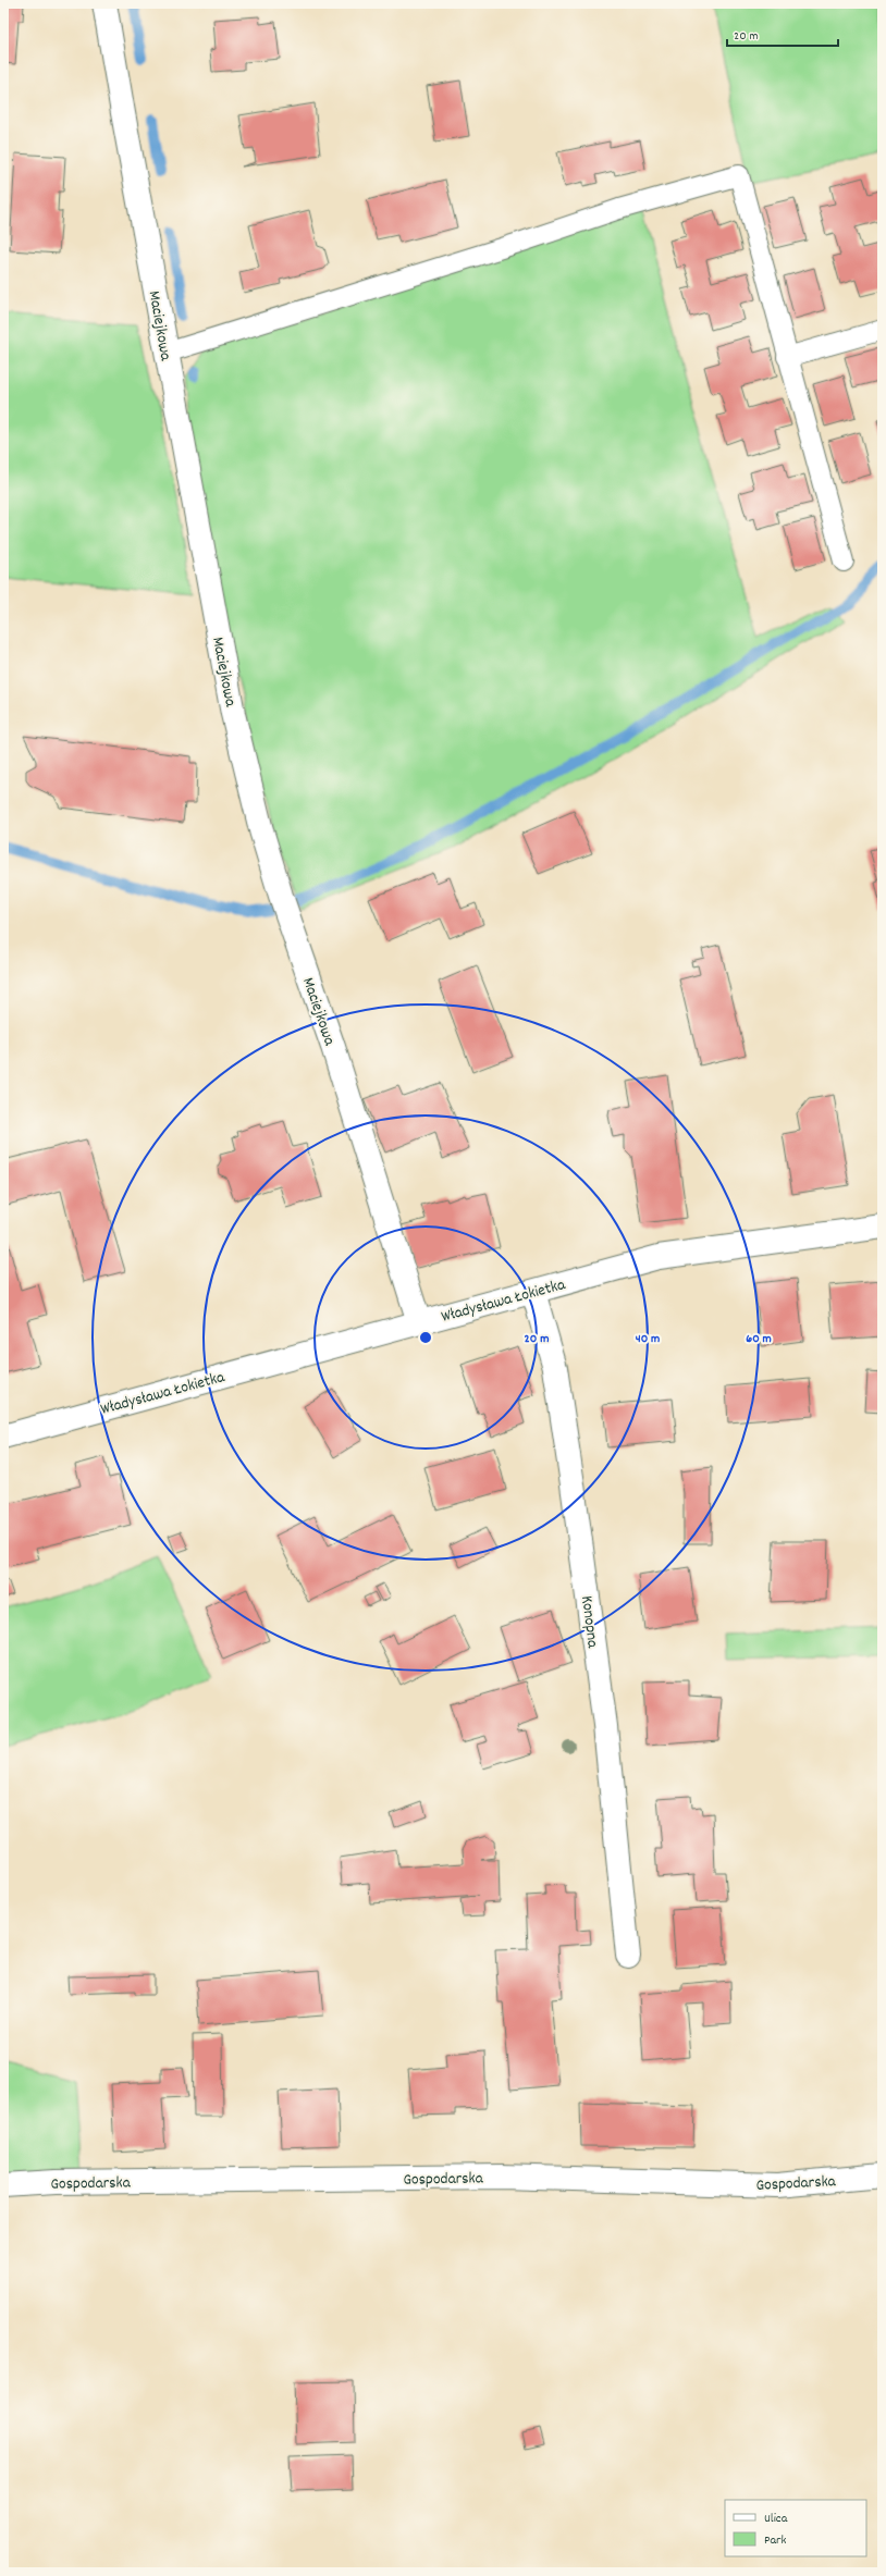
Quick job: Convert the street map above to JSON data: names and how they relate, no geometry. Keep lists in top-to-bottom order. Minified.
{"streets":{"street":["Maciejkowa","Władysława Łokietka","Konopna","Gospodarska"]},"crossings":[["Maciejkowa","Władysława Łokietka"],["Władysława Łokietka","Konopna"]],"legend":["Ulica","Park"],"scale_bar":"20 m","rings":["20 m","40 m","60 m"]}
